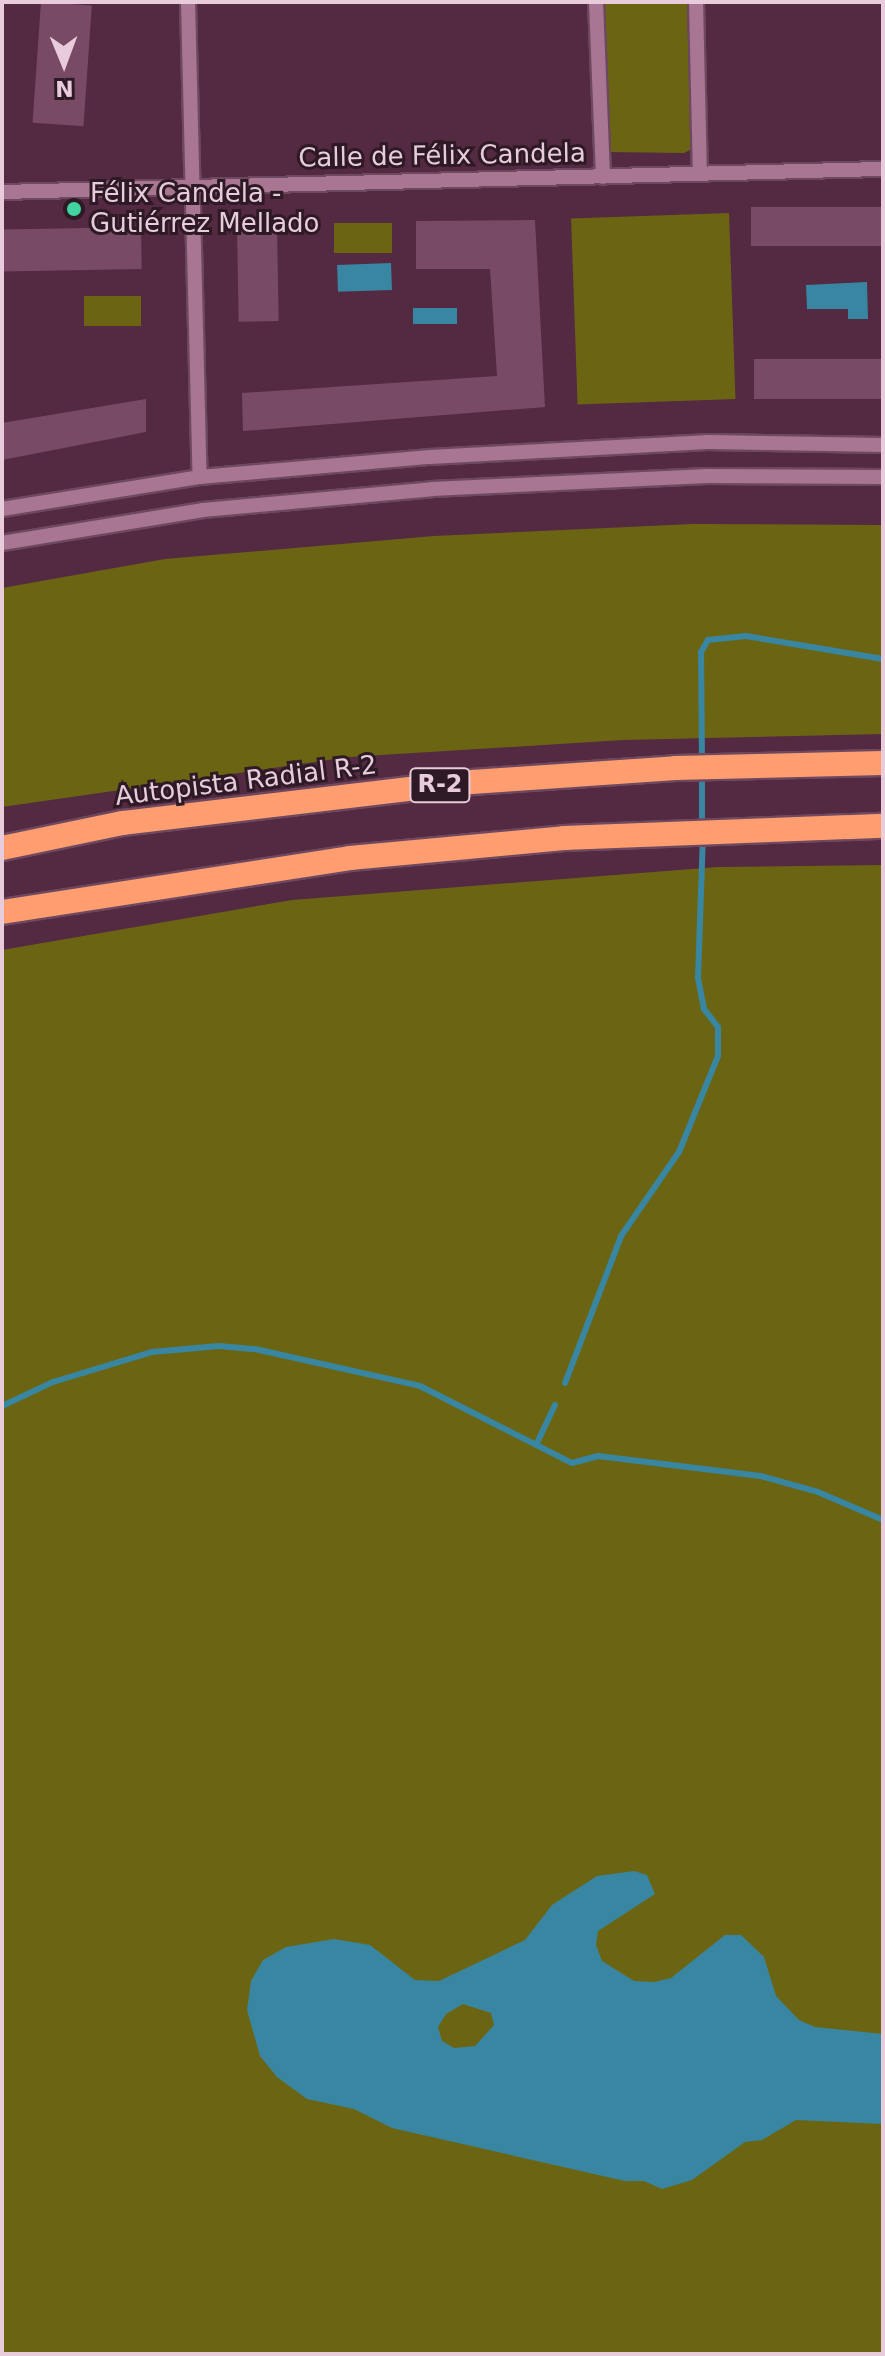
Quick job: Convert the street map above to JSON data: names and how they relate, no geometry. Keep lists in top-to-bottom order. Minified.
{"streets":{"highway":["Autopista Radial R-2","R-2"],"street":["Calle de Félix Candela"]},"places":["Félix Candela - Gutiérrez Mellado"],"north":"bottom"}
